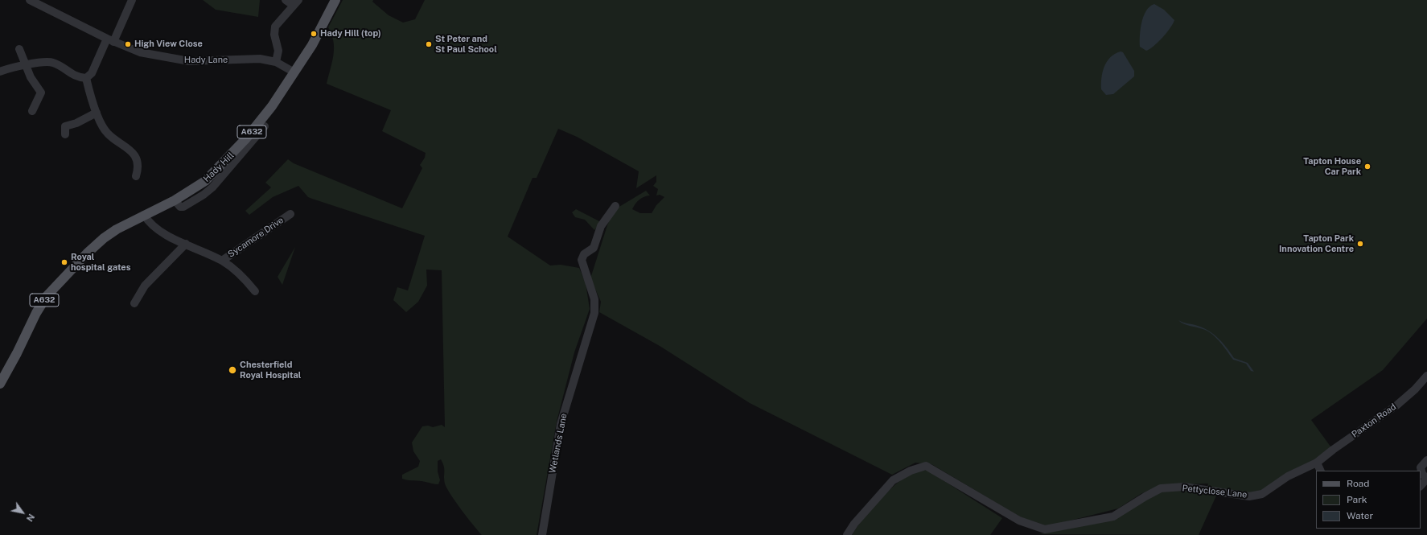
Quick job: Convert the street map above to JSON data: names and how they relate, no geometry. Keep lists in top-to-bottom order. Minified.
{"streets":{"main road":["A632","Hady Hill"],"street":["Hady Lane","Sycamore Drive","Paxton Road","Wetlands Lane","Pettyclose Lane"]},"crossings":[["Hady Lane","Hady Hill"],["Hady Hill","Sycamore Drive"],["Paxton Road","Pettyclose Lane"]],"places":["Hady Hill (top)","High View Close","St Peter and St Paul School","Tapton House Car Park","Tapton Park Innovation Centre","Royal hospital gates","Chesterfield Royal Hospital"],"legend":["Road","Park","Water"],"north":"bottom right"}
